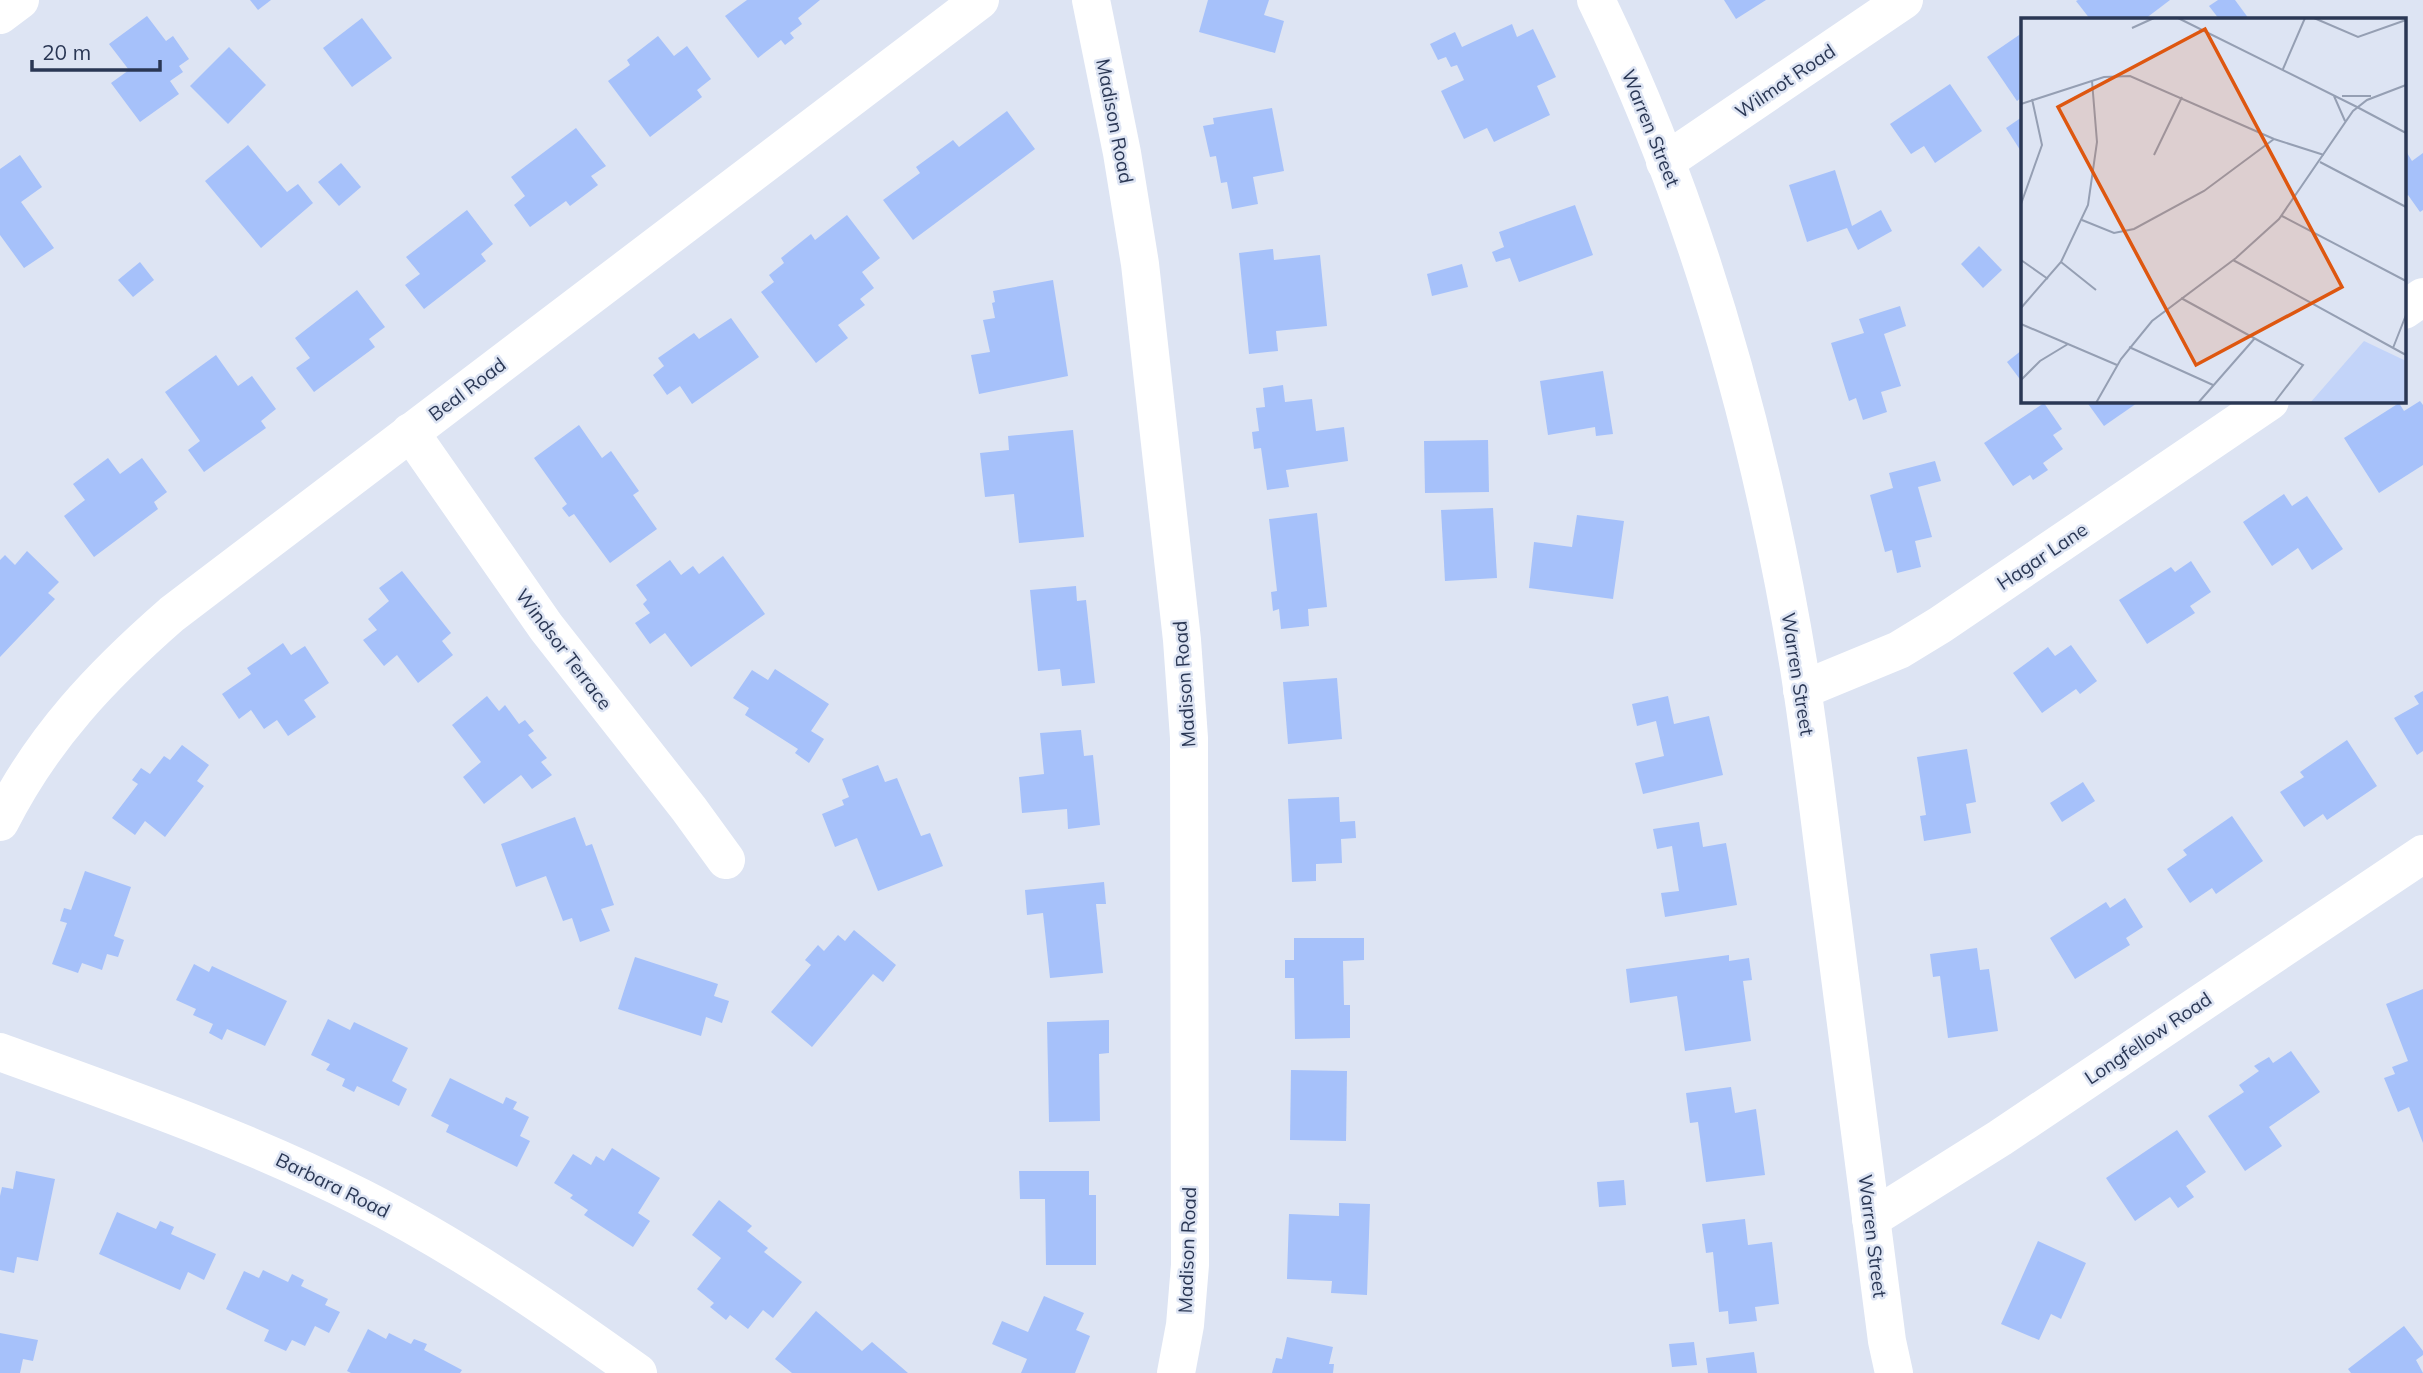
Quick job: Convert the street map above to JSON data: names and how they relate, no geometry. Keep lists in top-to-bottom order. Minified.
{"streets":{"street":["Wilmot Road","Madison Road","Warren Street","Beal Road","Hagar Lane","Windsor Terrace","Longfellow Road","Barbara Road"]},"crossings":[["Wilmot Road","Warren Street"],["Warren Street","Hagar Lane"],["Warren Street","Longfellow Road"],["Beal Road","Windsor Terrace"]],"scale_bar":"20 m"}
